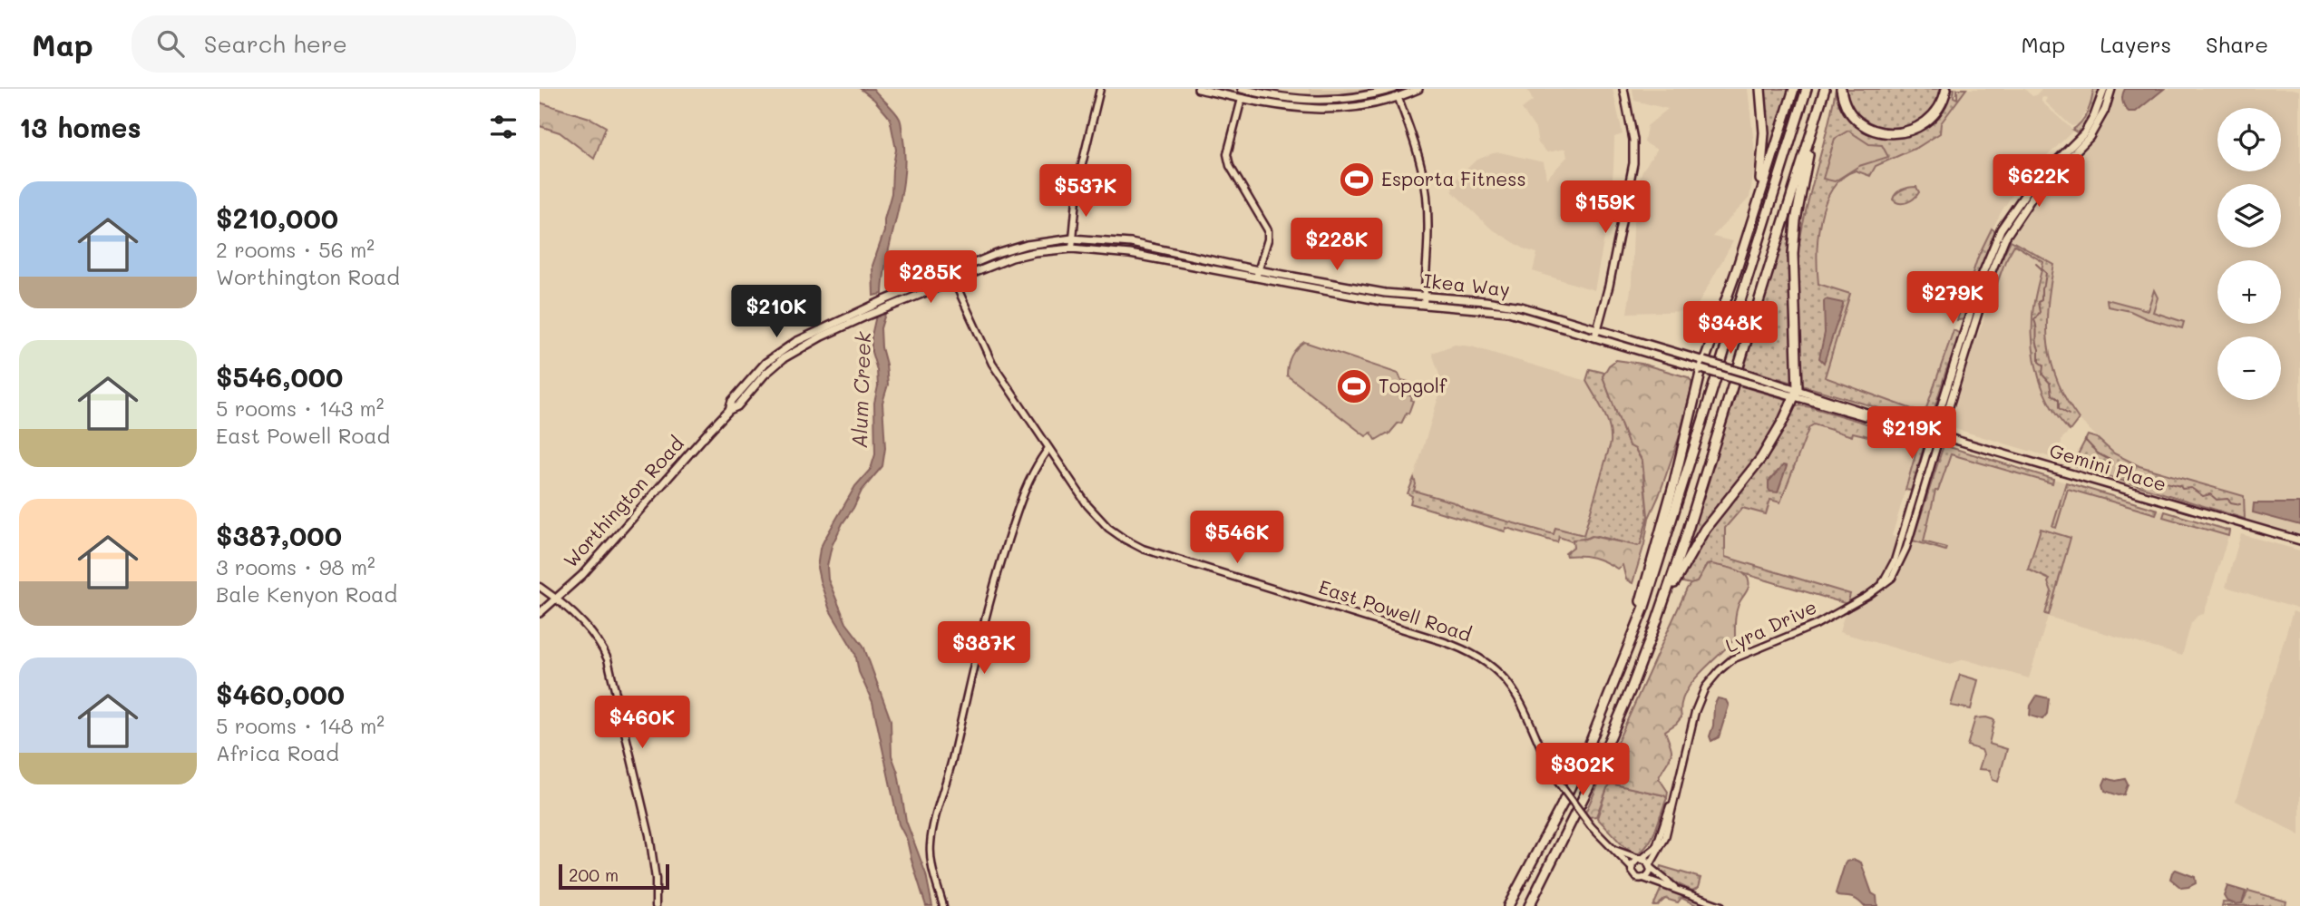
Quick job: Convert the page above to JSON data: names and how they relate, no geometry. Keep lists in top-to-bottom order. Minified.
{"streets":{"main road":["Ikea Way","Gemini Place","Worthington Road","Lyra Drive"],"street":["East Powell Road"]},"crossings":[["Ikea Way","Gemini Place"],["Ikea Way","Worthington Road"],["Gemini Place","Lyra Drive"],["Worthington Road","East Powell Road"],["East Powell Road","Lyra Drive"]],"water":["Alum Creek"],"places":{"sports":["Esporta Fitness","Topgolf"]},"scale_bar":"200 m","page":{"header":"Map","search":"Search here","nav":["Map","Layers","Share"],"heading":"13 homes","map_buttons":["+","−"],"price":["$622K","$537K","$159K","$228K","$285K","$279K","$210K","$348K","$219K","$546K","$387K","$460K","$302K"],"list":[{"name":"$210,000","note":"2 rooms · 56 m² · Worthington Road"},{"name":"$546,000","note":"5 rooms · 143 m² · East Powell Road"},{"name":"$387,000","note":"3 rooms · 98 m² · Bale Kenyon Road"},{"name":"$460,000","note":"5 rooms · 148 m² · Africa Road"}],"scale":"200 m"}}
